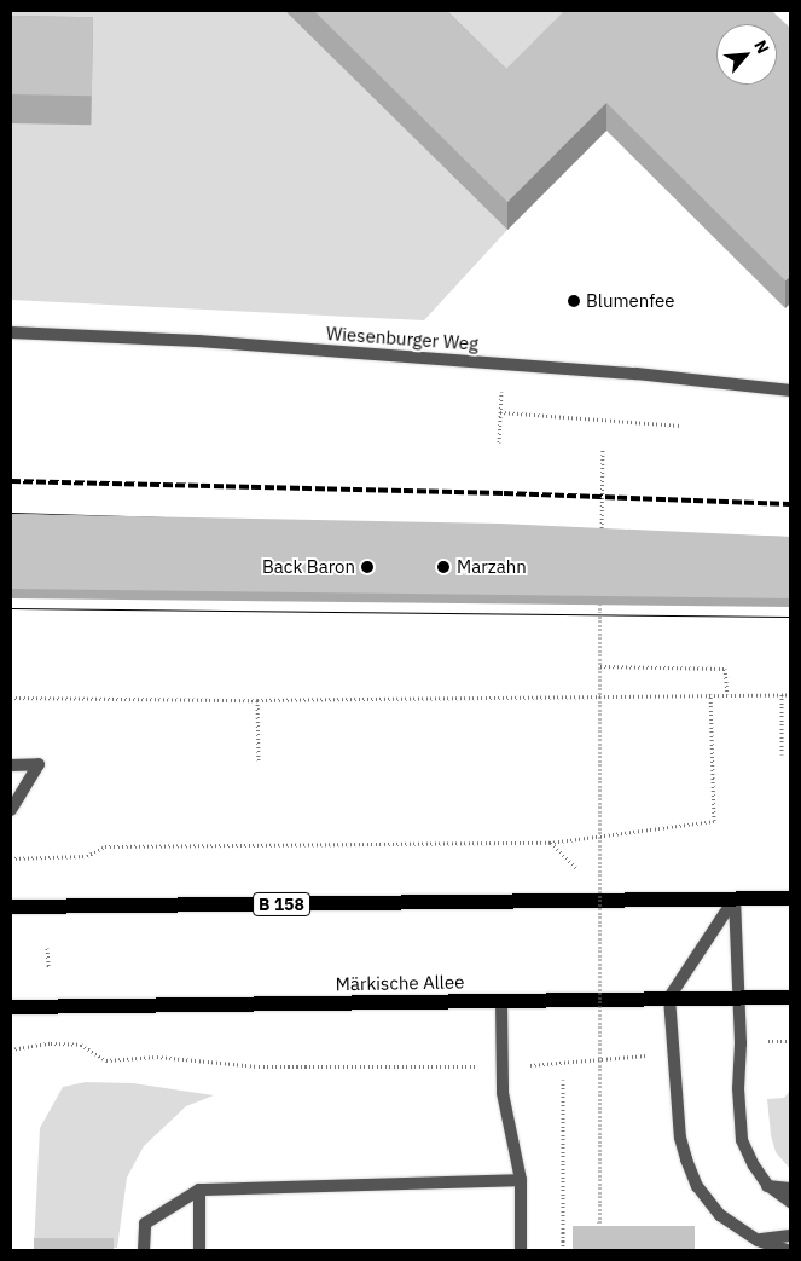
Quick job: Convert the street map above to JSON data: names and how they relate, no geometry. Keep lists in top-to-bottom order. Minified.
{"streets":{"main road":["B 158","Märkische Allee"],"street":["Wiesenburger Weg"]},"places":["Blumenfee","Back Baron","Marzahn"],"north":"top right"}
